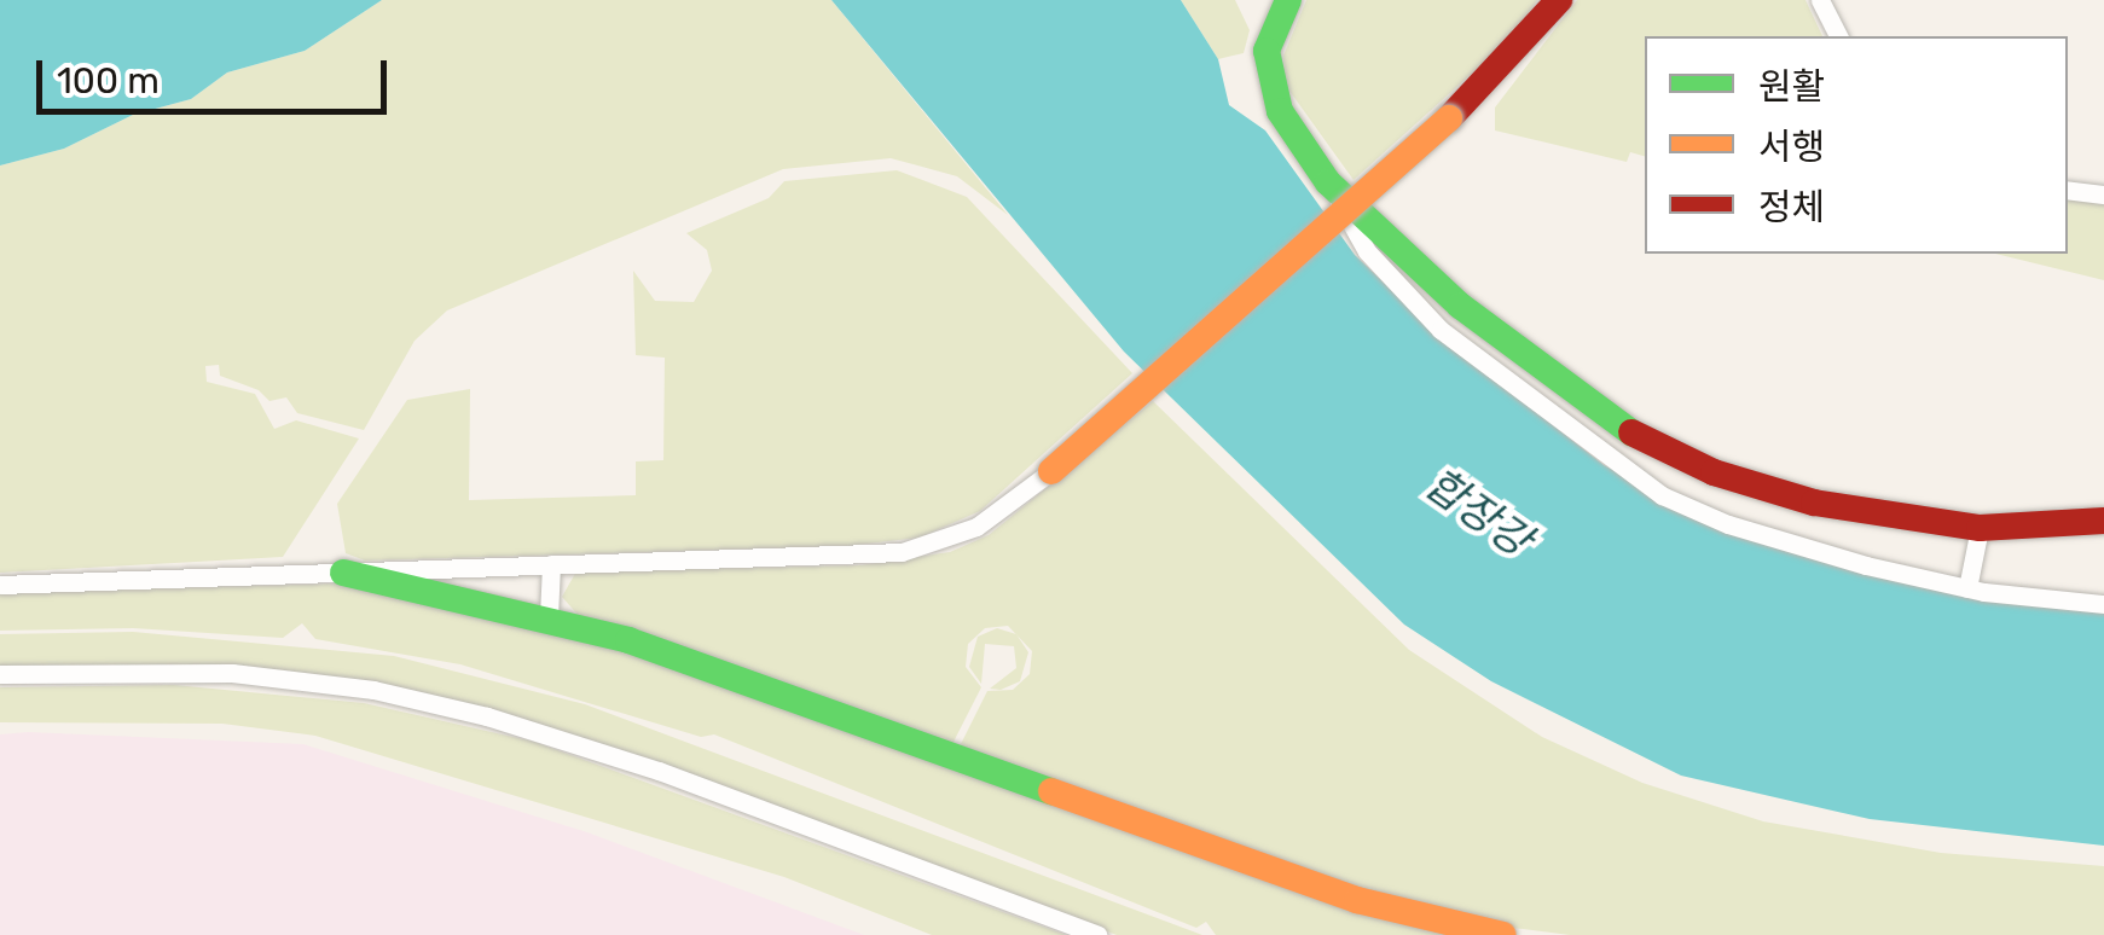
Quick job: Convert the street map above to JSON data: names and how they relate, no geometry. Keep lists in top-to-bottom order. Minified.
{"water":["합장강"],"legend":["원활","서행","정체"],"scale_bar":"100 m"}
